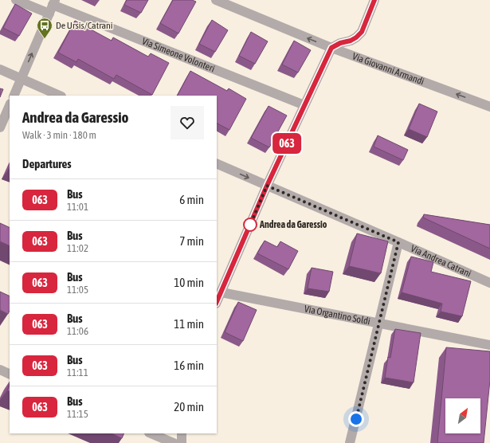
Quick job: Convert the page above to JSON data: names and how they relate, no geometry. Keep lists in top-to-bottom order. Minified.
{"streets":{"street":["Via Simeone Volonteri","Via Giovanni Armandi","Via Andrea Catrani","Via Organtino Soldi"]},"one_way":["Via Giovanni Armandi"],"places":{"bus stop":["De Ursis/Catrani"],"other":["Andrea da Garessio"]},"lines":["bus line 063"],"north":"top right","page":{"on_map":"063","heading":[["Andrea da Garessio","Walk · 3 min · 180 m"],"Departures"],"list":[{"mark":"063","name":"Bus","note":"11:01","value":"6 min"},{"mark":"063","name":"Bus","note":"11:02","value":"7 min"},{"mark":"063","name":"Bus","note":"11:05","value":"10 min"},{"mark":"063","name":"Bus","note":"11:06","value":"11 min"},{"mark":"063","name":"Bus","note":"11:11","value":"16 min"},{"mark":"063","name":"Bus","note":"11:15","value":"20 min"}]}}
